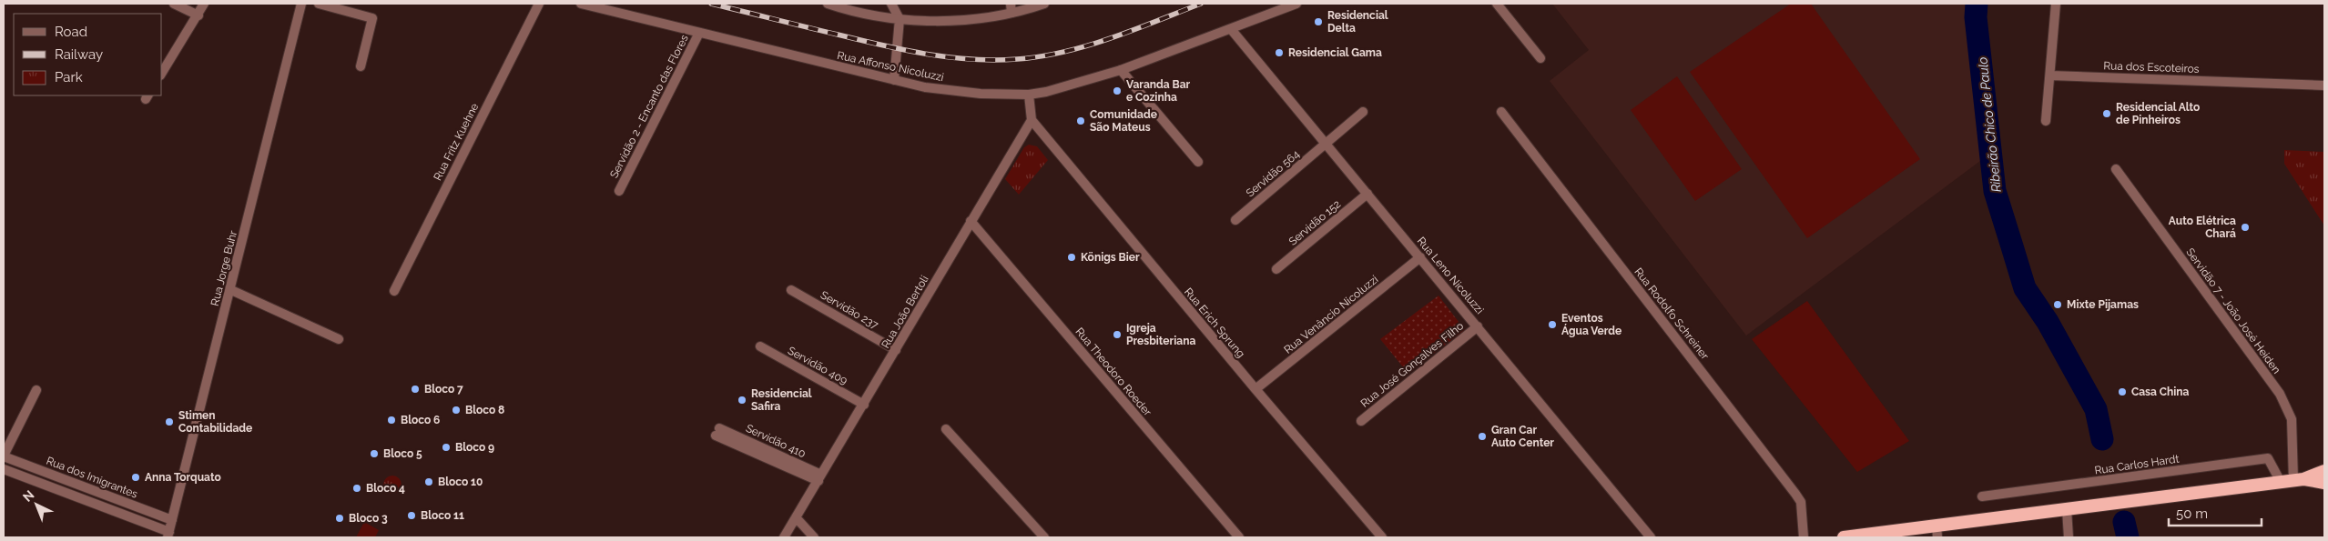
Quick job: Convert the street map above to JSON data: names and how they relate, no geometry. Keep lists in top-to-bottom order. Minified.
{"streets":{"street":["Rua Affonso Nicoluzzi","Rua dos Escoteiros","Servidão 2 - Encanto das Flores","Rua Fritz Kuehne","Servidão 564","Servidão 152","Rua Jorge Buhr","Rua Leno Nicoluzzi","Servidão 237","Servidão 7 - João José Heiden","Rua João Bertoli","Rua Rodolfo Schreiner","Rua Venâncio Nicoluzzi","Rua Erich Sprung","Rua José Gonçalves Filho","Servidão 409","Rua Theodoro Roeder","Rua Carlos Hardt","Rua dos Imigrantes"]},"crossings":[["Rua Affonso Nicoluzzi","Servidão 2 - Encanto das Flores"],["Rua Affonso Nicoluzzi","Rua Leno Nicoluzzi"],["Servidão 564","Rua Leno Nicoluzzi"],["Servidão 152","Rua Leno Nicoluzzi"],["Rua Jorge Buhr","Rua dos Imigrantes"],["Rua Leno Nicoluzzi","Rua Venâncio Nicoluzzi"],["Rua Leno Nicoluzzi","Rua José Gonçalves Filho"],["Servidão 237","Rua João Bertoli"],["Rua João Bertoli","Rua Erich Sprung"],["Rua João Bertoli","Servidão 409"],["Rua João Bertoli","Rua Theodoro Roeder"],["Rua Venâncio Nicoluzzi","Rua Erich Sprung"]],"water":["Ribeirão Chico de Paulo"],"places":["Residencial Delta","Residencial Gama","Varanda Bar e Cozinha","Residencial Alto de Pinheiros","Comunidade São Mateus","Auto Elétrica Chará","Königs Bier","Mixte Pijamas","Eventos Água Verde","Igreja Presbiteriana","Bloco 7","Casa China","Residencial Safira","Bloco 8","Bloco 6","Stimen Contabilidade","Gran Car Auto Center","Bloco 9","Bloco 5","Anna Torquato","Bloco 10","Bloco 4","Bloco 11","Bloco 3"],"legend":["Road","Railway","Park"],"scale_bar":"50 m","north":"top left"}
